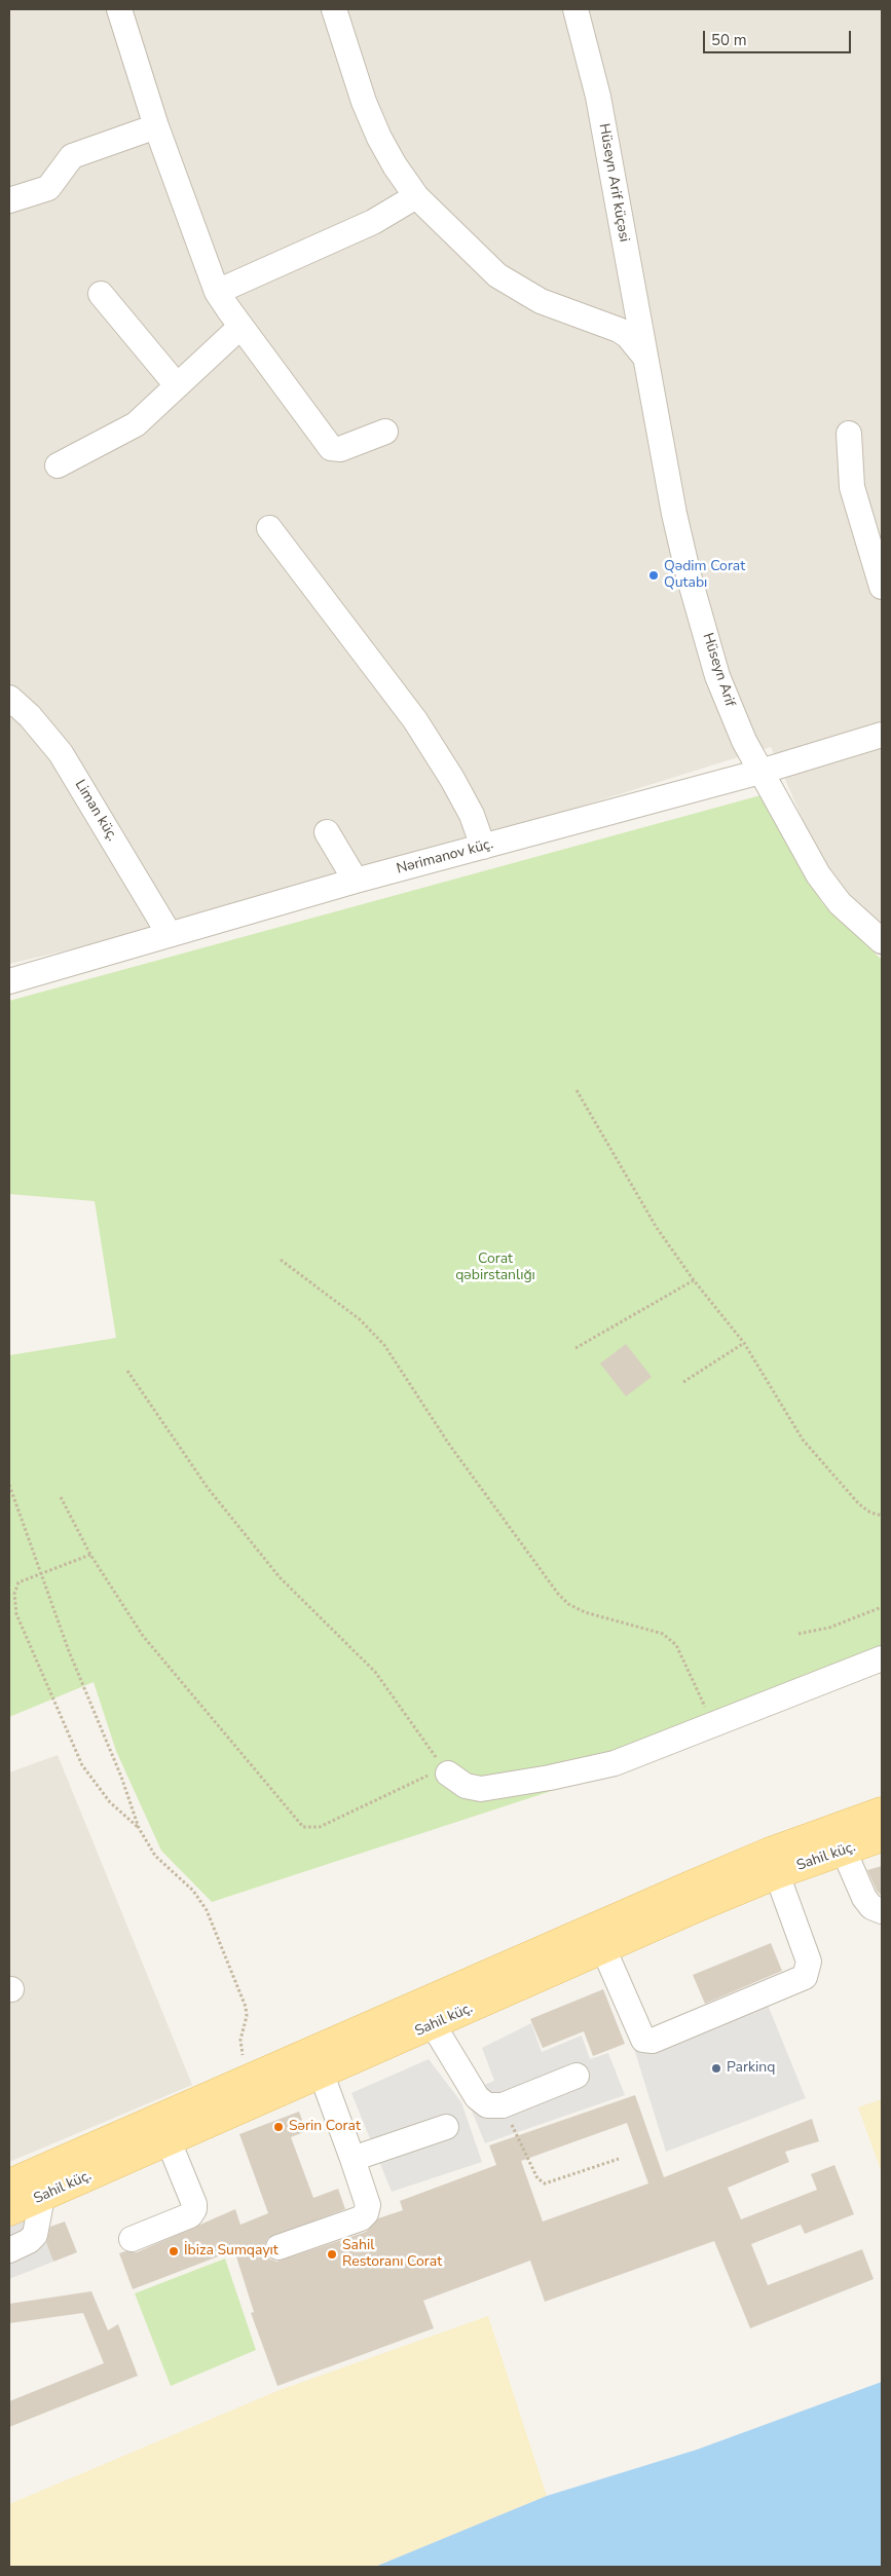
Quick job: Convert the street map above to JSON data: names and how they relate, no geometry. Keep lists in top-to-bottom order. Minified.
{"streets":{"main road":["Sahil küç."],"street":["Hüseyn Arif küçəsi","Hüseyn Arif","Liman küç.","Nərimanov küç."]},"crossings":[["Hüseyn Arif küçəsi","Hüseyn Arif"],["Hüseyn Arif","Nərimanov küç."],["Liman küç.","Nərimanov küç."]],"parks":["Corat qəbirstanlığı"],"places":["Qədim Corat Qutabı","Parkinq","Sərin Corat","İbiza Sumqayıt","Sahil Restoranı Corat"],"scale_bar":"50 m"}
